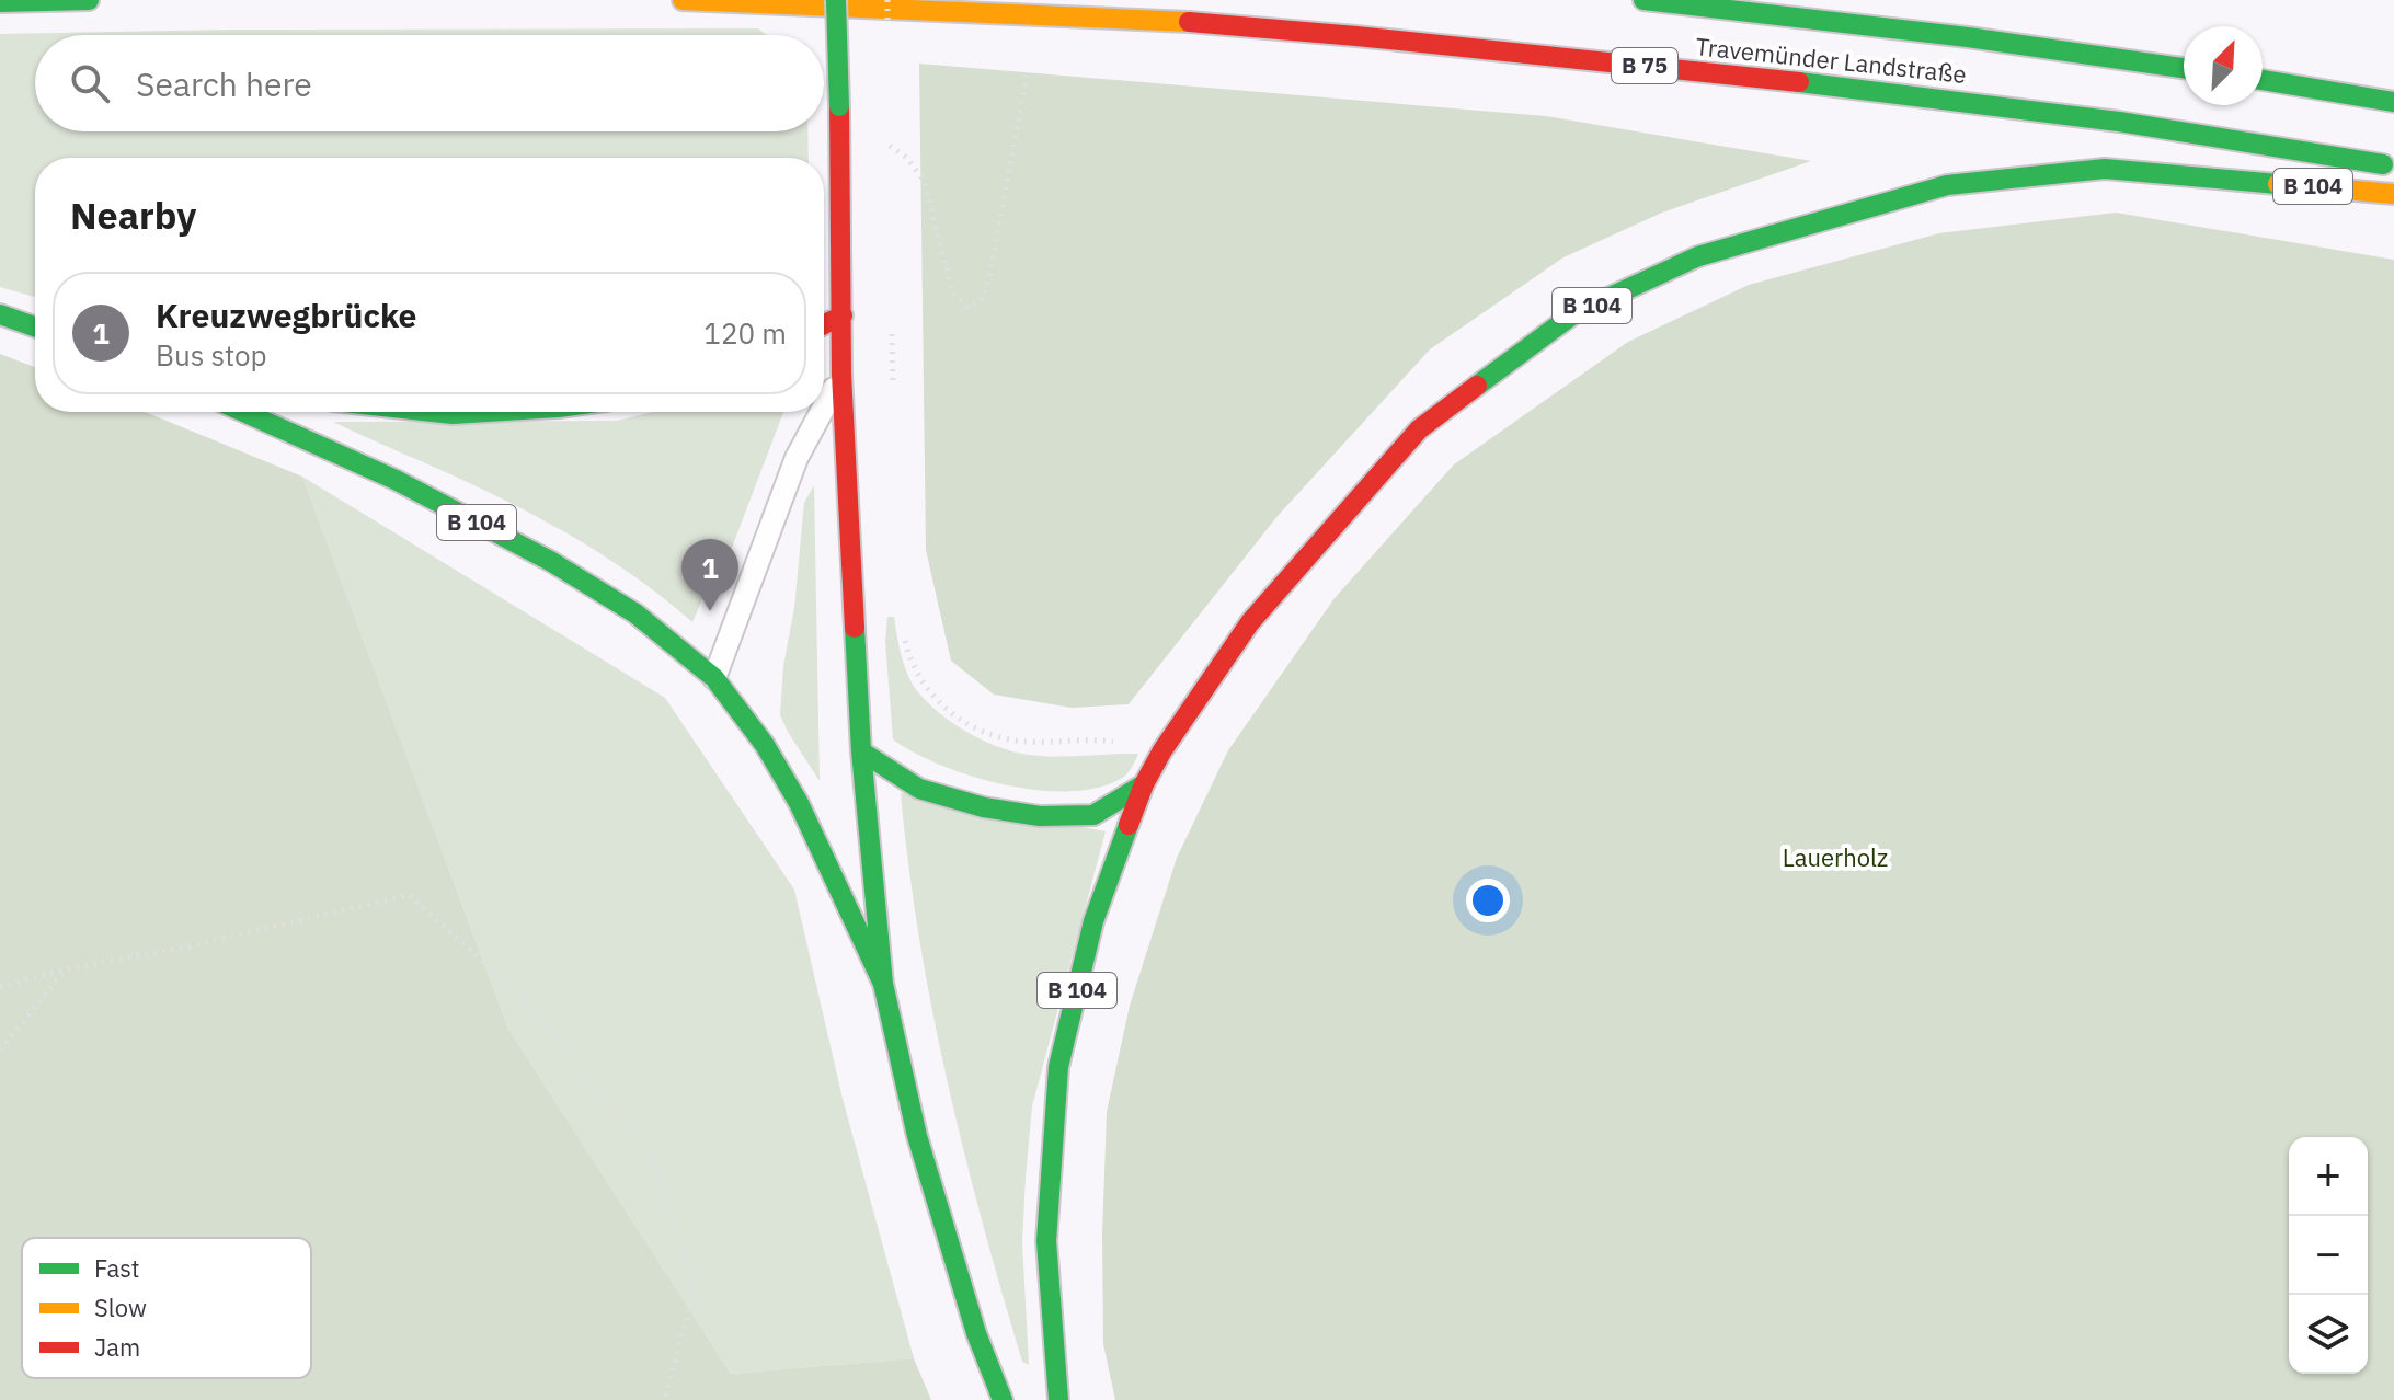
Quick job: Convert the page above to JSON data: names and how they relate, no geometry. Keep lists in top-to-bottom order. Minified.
{"streets":{"main road":["Travemünder Landstraße","B 75","B 104"]},"parks":["Lauerholz"],"legend":["Fast","Slow","Jam"],"north":"top right","page":{"search":"Search here","heading":"Nearby","list":[{"mark":"1","name":"Kreuzwegbrücke","note":"Bus stop","value":"120 m"}],"pins":"1","map_buttons":["+","−"]}}
